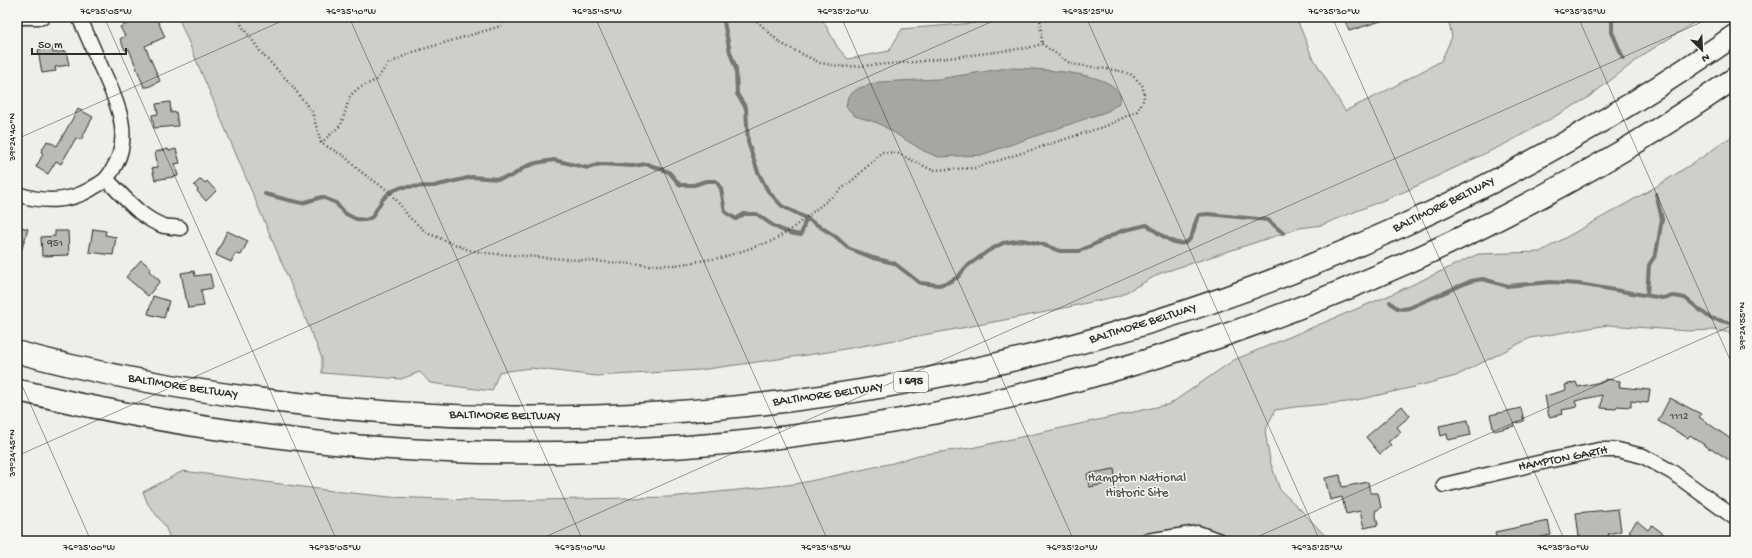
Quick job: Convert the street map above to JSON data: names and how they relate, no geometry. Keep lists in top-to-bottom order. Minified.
{"streets":{"highway":["BALTIMORE BELTWAY","I 695"],"street":["HAMPTON GARTH"]},"parks":["Hampton National Historic Site"],"house_numbers":["951","1112"],"scale_bar":"50 m","north":"bottom right","coordinates":["76°35'05\"W","76°35'10\"W","76°35'15\"W","76°35'20\"W","76°35'25\"W","76°35'30\"W","76°35'35\"W","39°24'40\"N","39°24'55\"N","39°24'45\"N","76°35'00\"W"]}
